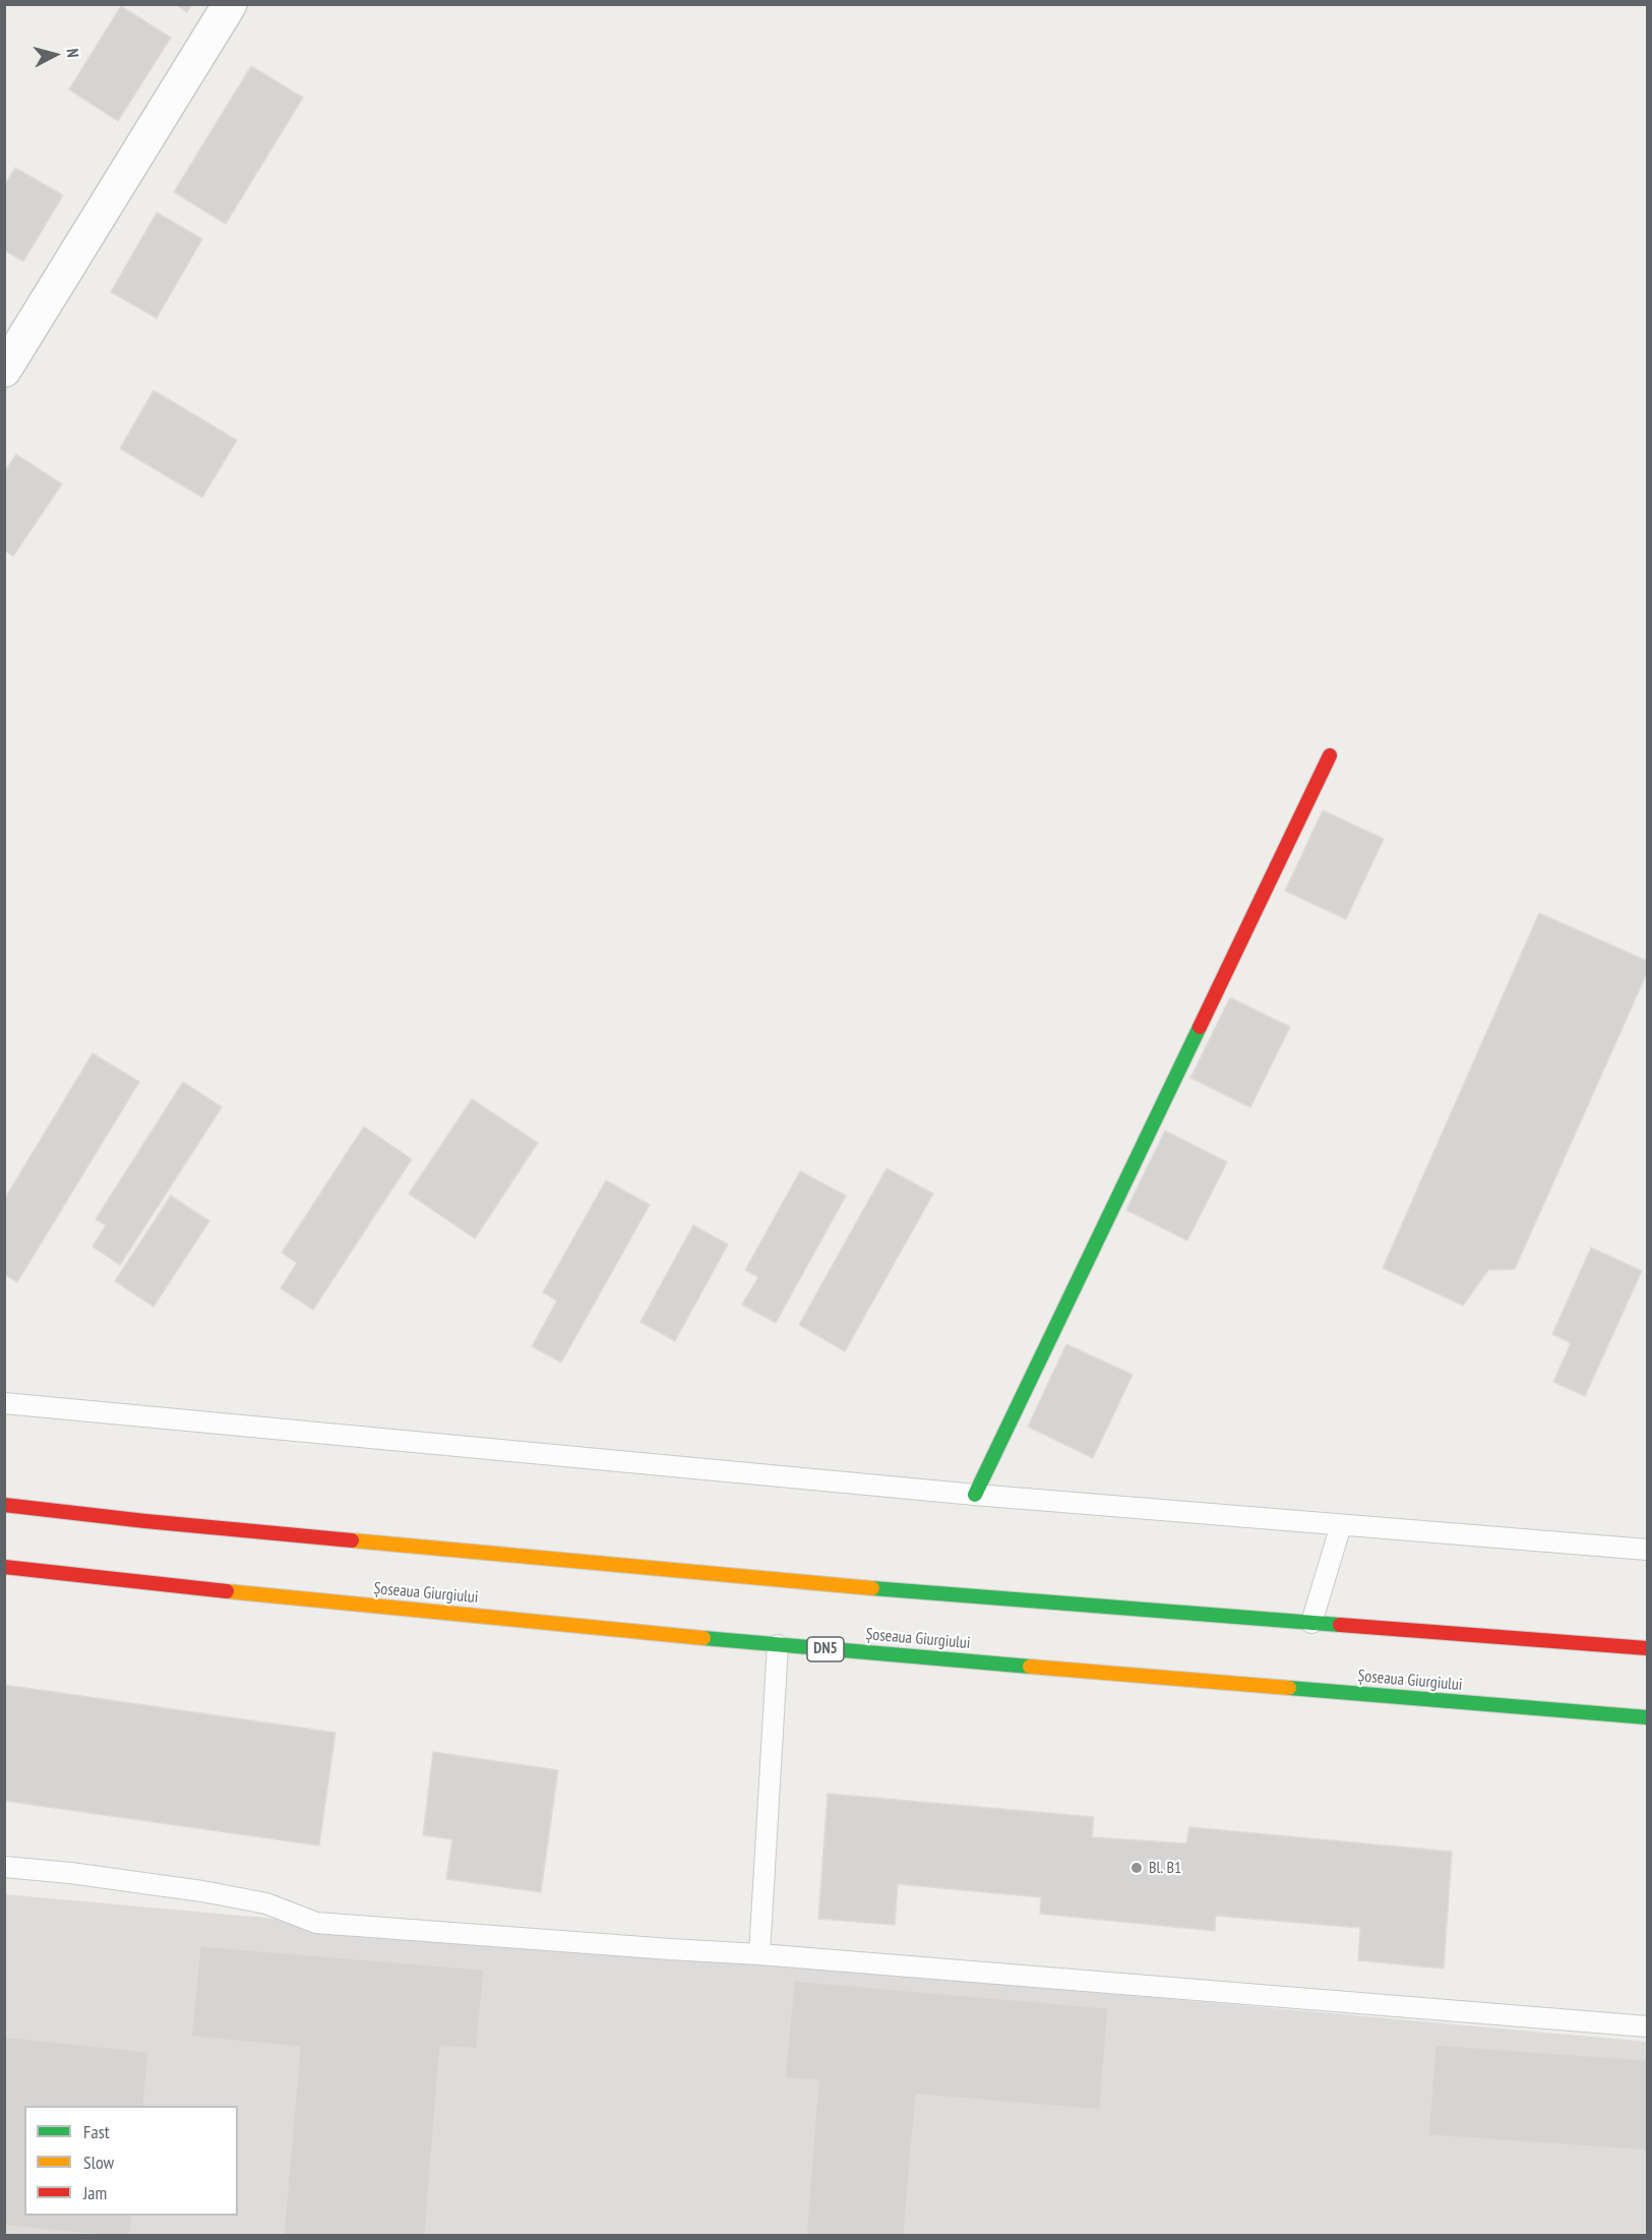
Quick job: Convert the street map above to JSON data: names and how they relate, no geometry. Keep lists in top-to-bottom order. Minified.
{"streets":{"main road":["Șoseaua Giurgiului","DN5"]},"places":["Bl. B1"],"legend":["Fast","Slow","Jam"],"north":"right"}
